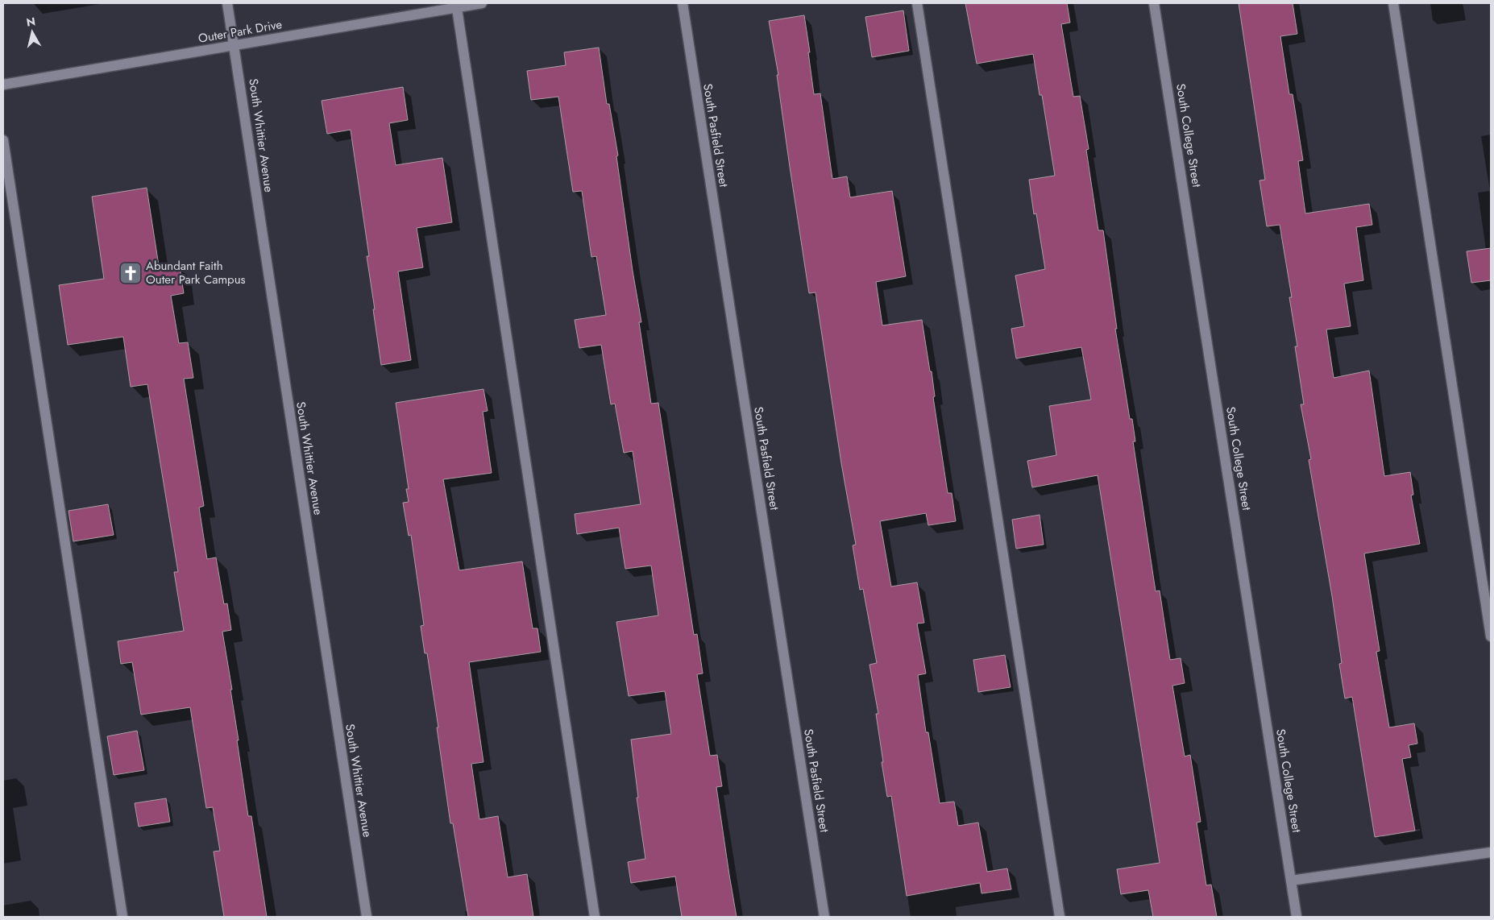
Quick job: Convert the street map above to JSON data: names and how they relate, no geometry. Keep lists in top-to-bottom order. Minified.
{"streets":{"street":["Outer Park Drive","South Whittier Avenue","South Pasfield Street","South College Street"]},"crossings":[["Outer Park Drive","South Whittier Avenue"]],"places":{"church":["Abundant Faith Outer Park Campus"]},"north":"top"}
